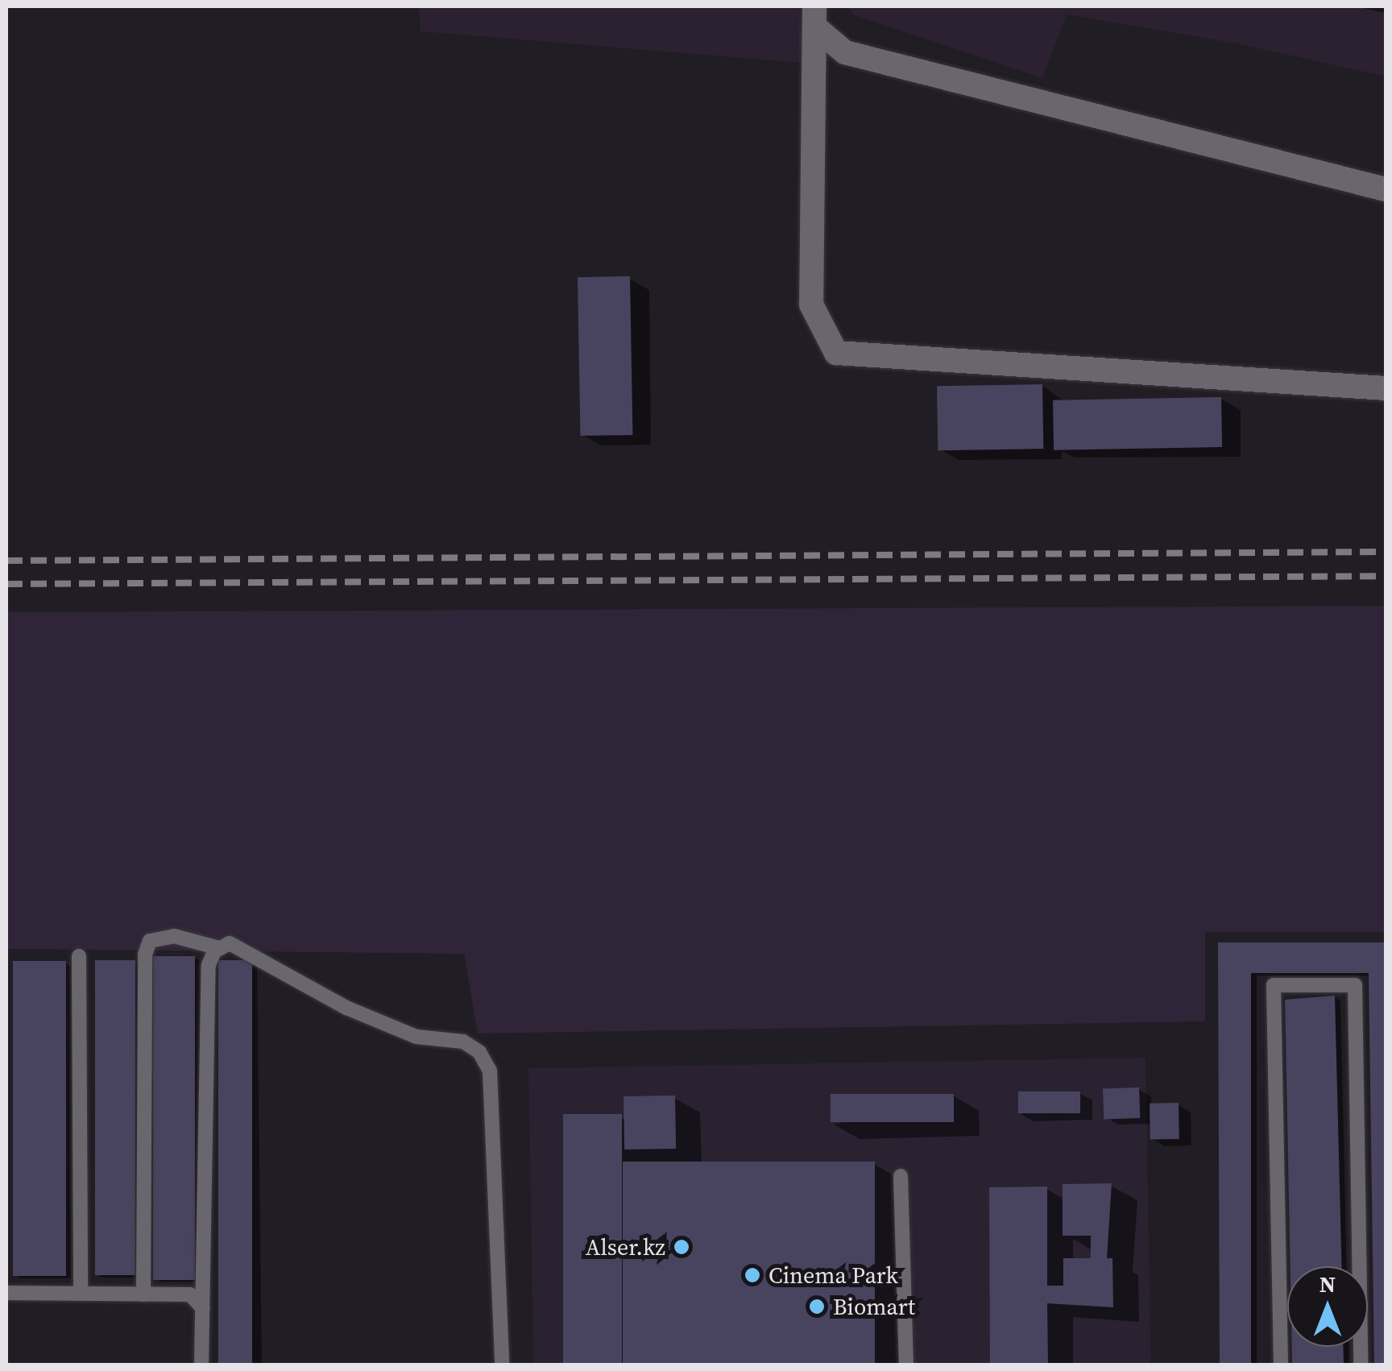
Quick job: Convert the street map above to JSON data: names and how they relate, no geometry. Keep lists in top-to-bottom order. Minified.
{"places":["Alser.kz","Cinema Park","Biomart"],"north":"top"}
